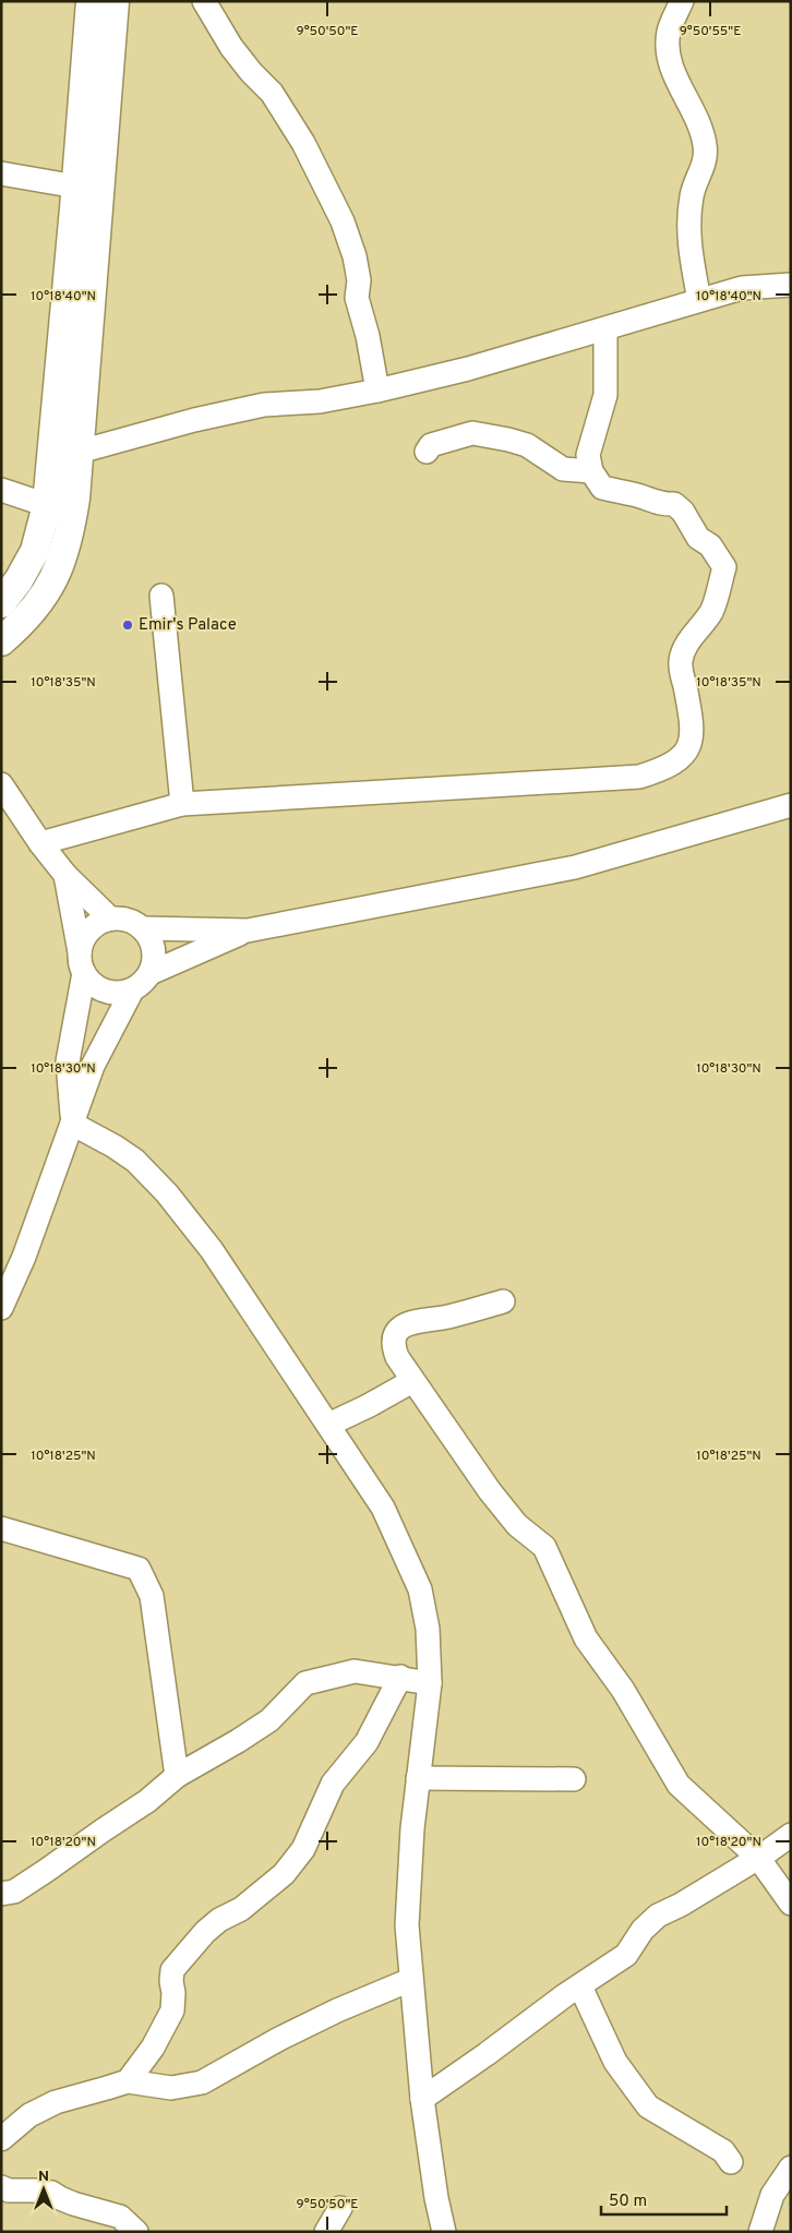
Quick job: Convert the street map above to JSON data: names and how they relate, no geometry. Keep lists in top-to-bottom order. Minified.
{"places":["Emir's Palace"],"scale_bar":"50 m","north":"top","coordinates":["9°50'50\"E","9°50'55\"E","10°18'40\"N","10°18'35\"N","10°18'30\"N","10°18'25\"N","10°18'20\"N"]}
